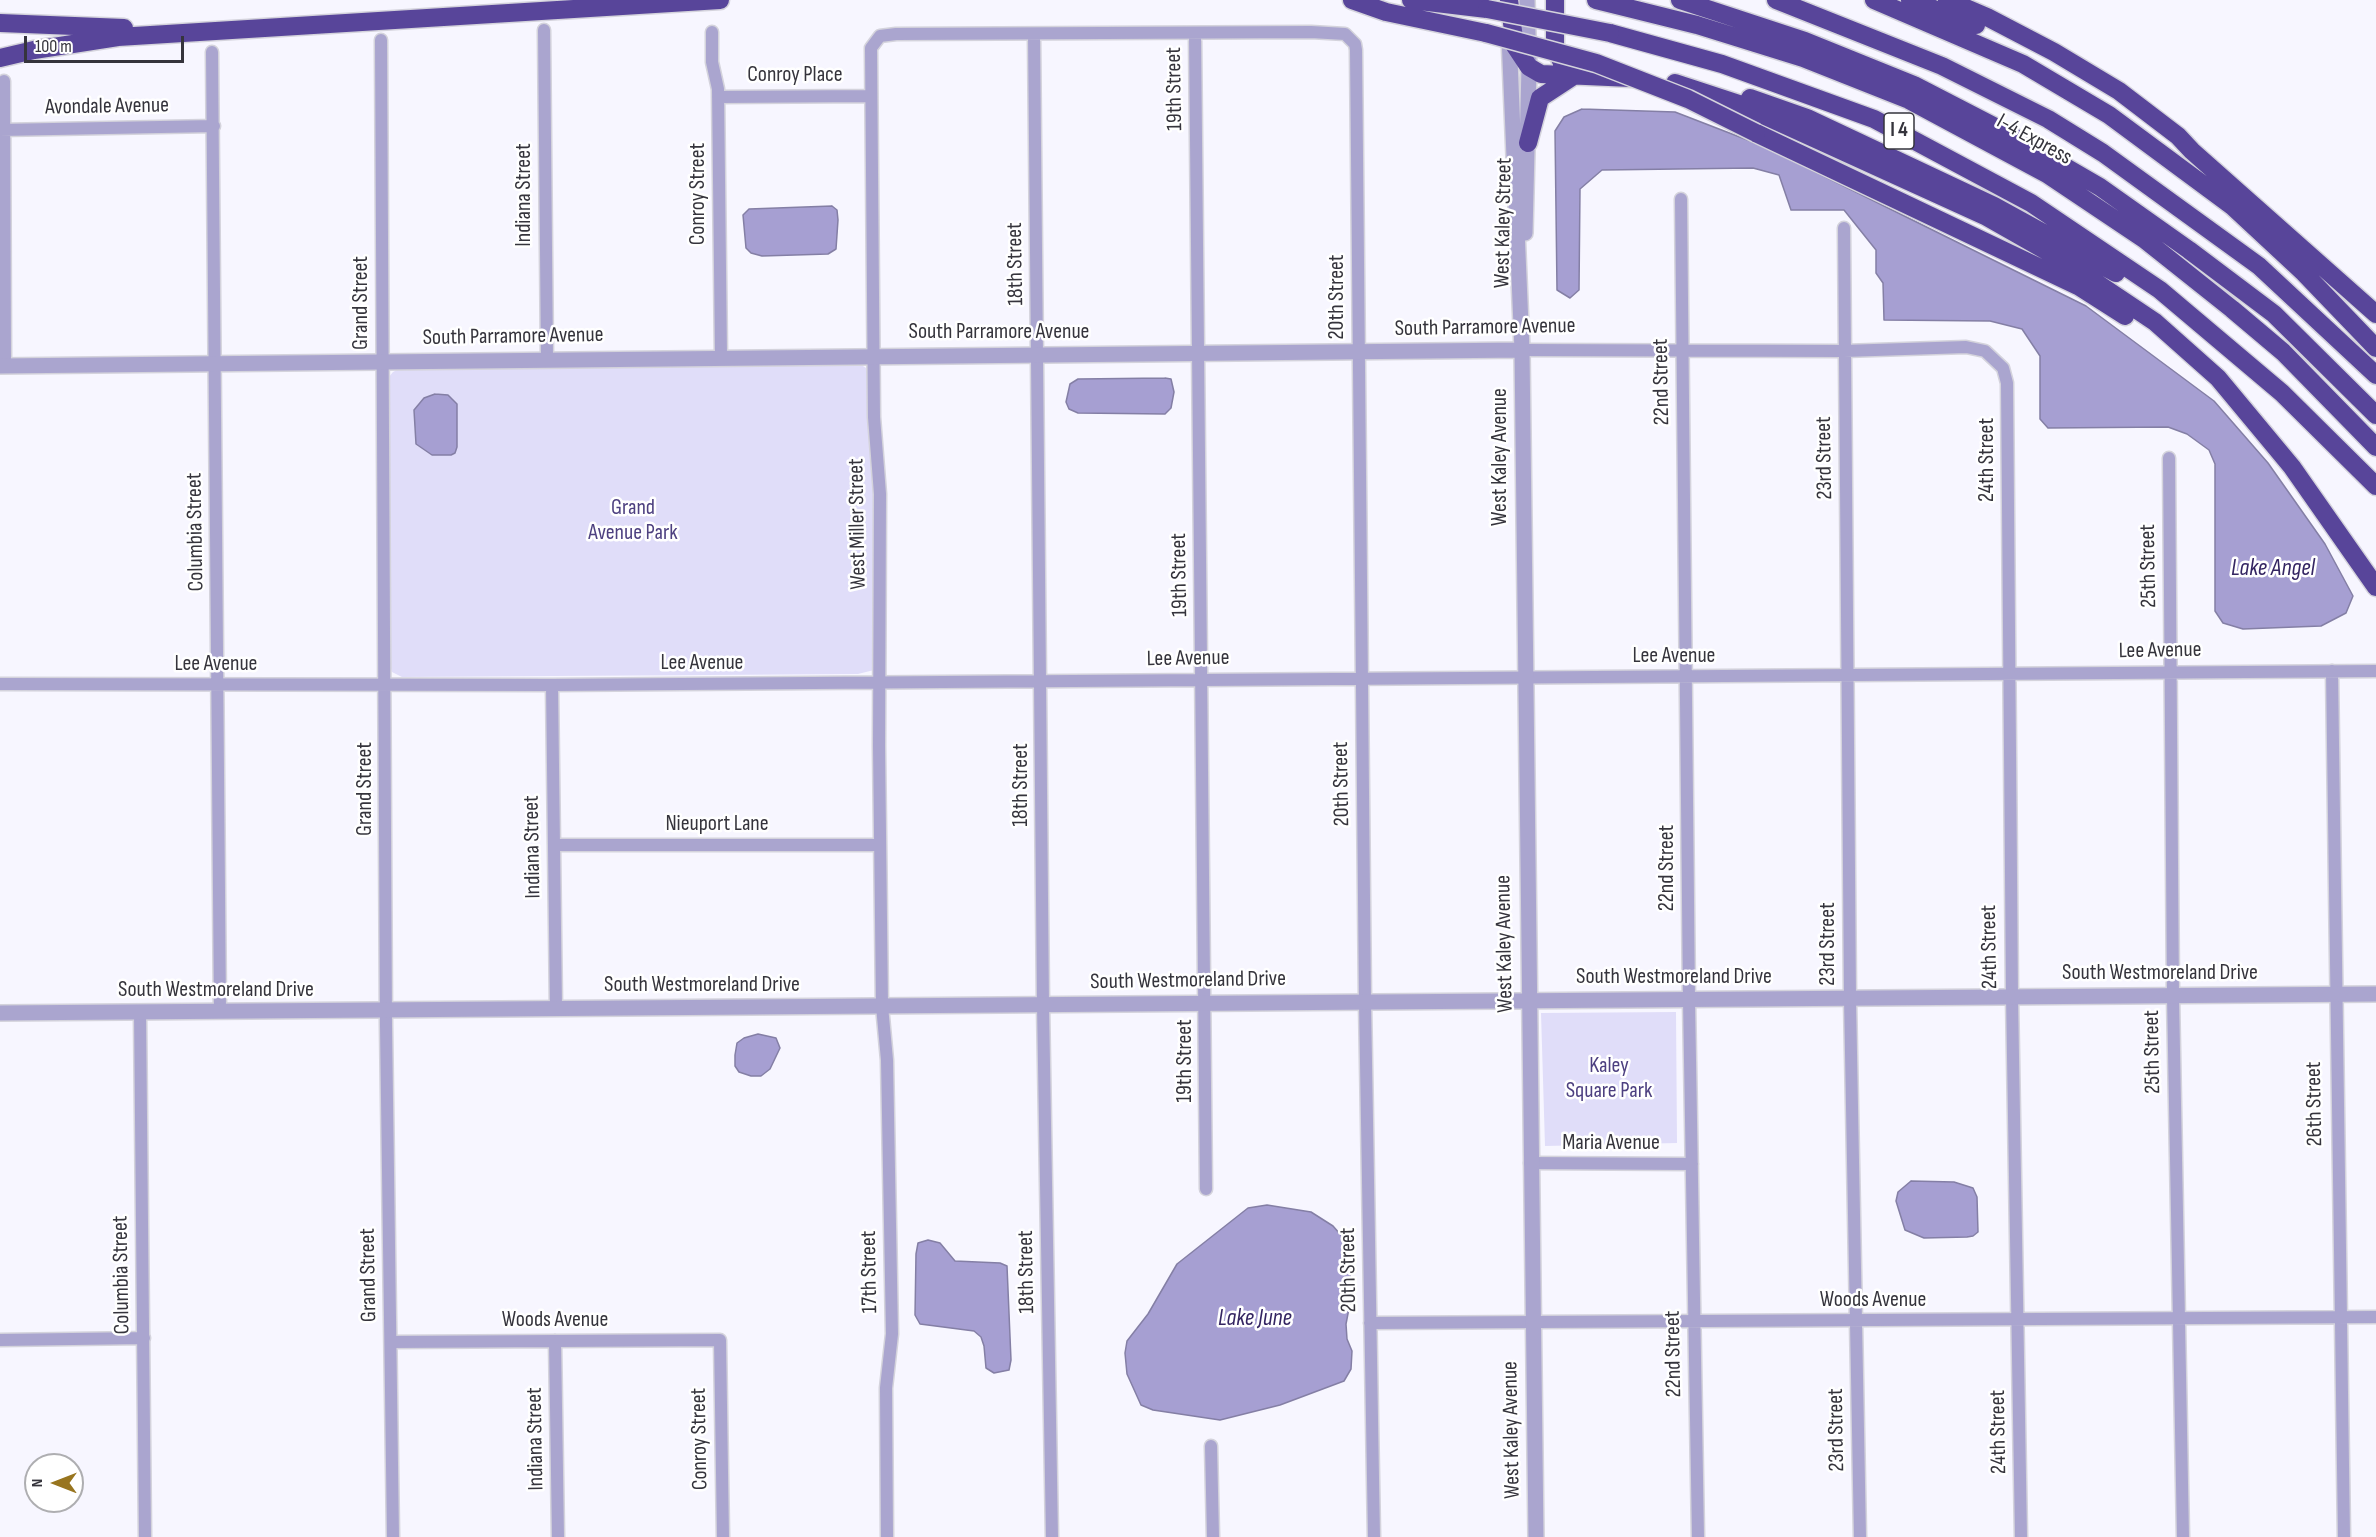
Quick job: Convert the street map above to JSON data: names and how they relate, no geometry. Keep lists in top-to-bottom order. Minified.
{"streets":{"highway":["I 4","I-4 Express"],"street":["Conroy Place","19th Street","Avondale Avenue","Conroy Street","Indiana Street","West Kaley Street","18th Street","20th Street","Grand Street","South Parramore Avenue","22nd Street","West Kaley Avenue","23rd Street","24th Street","West Miller Street","Columbia Street","25th Street","Lee Avenue","Nieuport Lane","South Westmoreland Drive","26th Street","Maria Avenue","17th Street","Woods Avenue"]},"crossings":[["Conroy Place","Conroy Street"],["Conroy Place","West Miller Street"],["19th Street","20th Street"],["19th Street","South Parramore Avenue"],["19th Street","Lee Avenue"],["19th Street","South Westmoreland Drive"],["Avondale Avenue","Columbia Street"],["Conroy Street","South Parramore Avenue"],["Conroy Street","Woods Avenue"],["Indiana Street","South Parramore Avenue"],["Indiana Street","Lee Avenue"],["Indiana Street","Nieuport Lane"],["Indiana Street","South Westmoreland Drive"],["Indiana Street","Woods Avenue"],["West Kaley Street","South Parramore Avenue"],["West Kaley Street","West Kaley Avenue"],["18th Street","South Parramore Avenue"],["18th Street","West Miller Street"],["18th Street","Lee Avenue"],["18th Street","South Westmoreland Drive"],["20th Street","South Parramore Avenue"],["20th Street","Lee Avenue"],["20th Street","South Westmoreland Drive"],["20th Street","Woods Avenue"],["Grand Street","South Parramore Avenue"],["Grand Street","Lee Avenue"],["Grand Street","South Westmoreland Drive"],["Grand Street","Woods Avenue"],["South Parramore Avenue","22nd Street"],["South Parramore Avenue","West Kaley Avenue"],["South Parramore Avenue","23rd Street"],["South Parramore Avenue","24th Street"],["South Parramore Avenue","West Miller Street"],["South Parramore Avenue","Columbia Street"],["22nd Street","Lee Avenue"],["22nd Street","South Westmoreland Drive"],["22nd Street","Maria Avenue"],["22nd Street","Woods Avenue"],["West Kaley Avenue","Lee Avenue"],["West Kaley Avenue","South Westmoreland Drive"],["West Kaley Avenue","Maria Avenue"],["West Kaley Avenue","Woods Avenue"],["23rd Street","Lee Avenue"],["23rd Street","South Westmoreland Drive"],["23rd Street","Woods Avenue"],["24th Street","Lee Avenue"],["24th Street","South Westmoreland Drive"],["24th Street","Woods Avenue"],["West Miller Street","Lee Avenue"],["West Miller Street","Nieuport Lane"],["West Miller Street","South Westmoreland Drive"],["West Miller Street","17th Street"],["Columbia Street","Lee Avenue"],["Columbia Street","South Westmoreland Drive"],["25th Street","Lee Avenue"],["25th Street","South Westmoreland Drive"],["25th Street","Woods Avenue"],["Lee Avenue","26th Street"],["South Westmoreland Drive","26th Street"],["South Westmoreland Drive","17th Street"],["26th Street","Woods Avenue"]],"water":["Lake Angel","Lake June"],"parks":["Grand Avenue Park","Kaley Square Park"],"scale_bar":"100 m","north":"left"}
